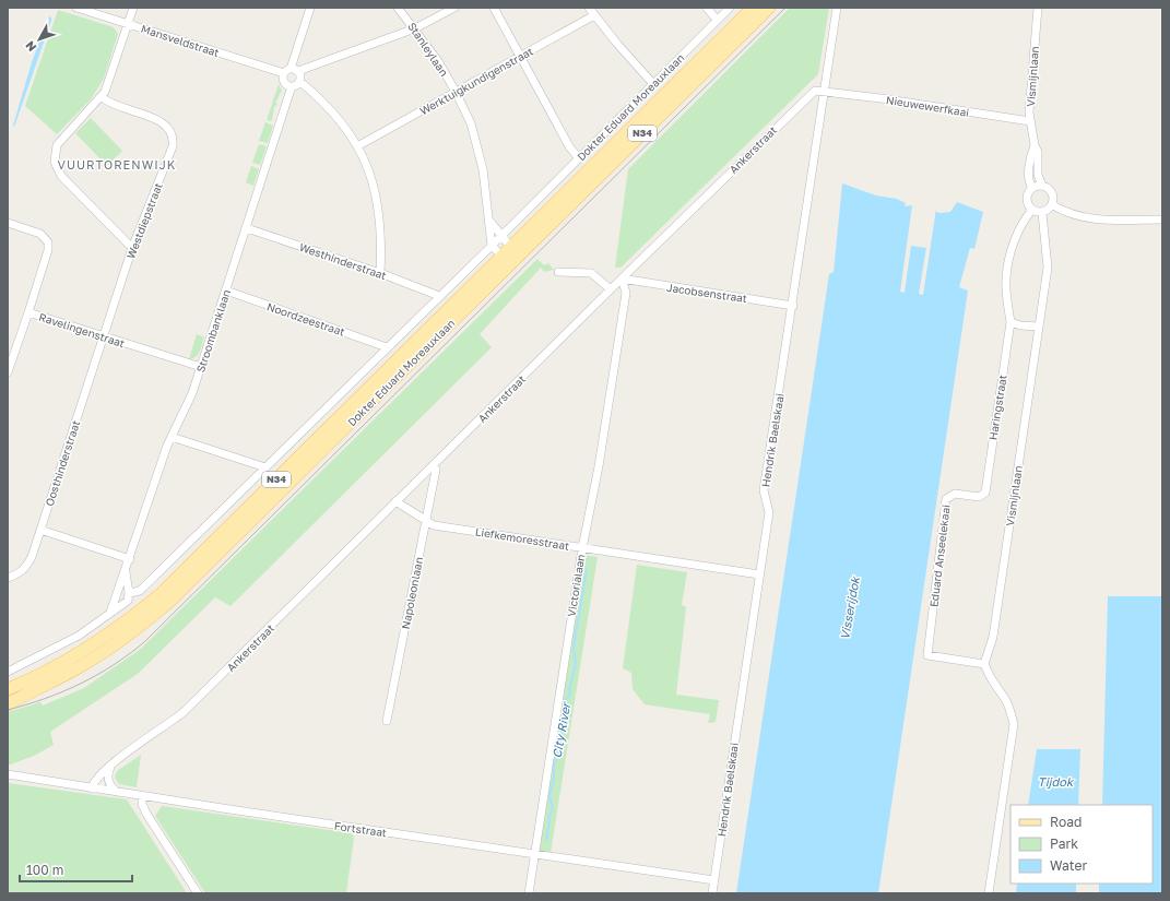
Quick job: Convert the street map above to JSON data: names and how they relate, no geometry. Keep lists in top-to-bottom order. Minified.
{"streets":{"main road":["Dokter Eduard Moreauxlaan","N34"],"street":["Mansveldstraat","Stanleylaan","Vismijnlaan","Werktuigkundigenstraat","Nieuwewerfkaai","Ankerstraat","Westdiepstraat","Westhinderstraat","Jacobsenstraat","Noordzeestraat","Ravelingenstraat","Stroombanklaan","Haringstraat","Hendrik Baelskaai","Oosthinderstraat","Liefkemoresstraat","Eduard Anseelekaai","Victorialaan","Napoleonlaan","Fortstraat"]},"crossings":[["Stanleylaan","Werktuigkundigenstraat"],["Stanleylaan","Dokter Eduard Moreauxlaan"],["Vismijnlaan","Nieuwewerfkaai"],["Vismijnlaan","Eduard Anseelekaai"],["Nieuwewerfkaai","Ankerstraat"],["Nieuwewerfkaai","Hendrik Baelskaai"],["Dokter Eduard Moreauxlaan","Westhinderstraat"],["Dokter Eduard Moreauxlaan","Noordzeestraat"],["Dokter Eduard Moreauxlaan","Stroombanklaan"],["Ankerstraat","Jacobsenstraat"],["Ankerstraat","Hendrik Baelskaai"],["Ankerstraat","Liefkemoresstraat"],["Ankerstraat","Victorialaan"],["Ankerstraat","Napoleonlaan"],["Ankerstraat","Fortstraat"],["Westdiepstraat","Ravelingenstraat"],["Westdiepstraat","Oosthinderstraat"],["Westhinderstraat","Stroombanklaan"],["Jacobsenstraat","Hendrik Baelskaai"],["Jacobsenstraat","Victorialaan"],["Noordzeestraat","Stroombanklaan"],["Ravelingenstraat","Stroombanklaan"],["Ravelingenstraat","Oosthinderstraat"],["Haringstraat","Eduard Anseelekaai"],["Hendrik Baelskaai","Liefkemoresstraat"],["Hendrik Baelskaai","Fortstraat"],["Liefkemoresstraat","Victorialaan"],["Liefkemoresstraat","Napoleonlaan"],["Victorialaan","Fortstraat"]],"districts":["VUURTORENWIJK"],"water":["Visserijdok","City River","Tijdok"],"legend":["Road","Park","Water"],"scale_bar":"100 m","north":"bottom left"}
